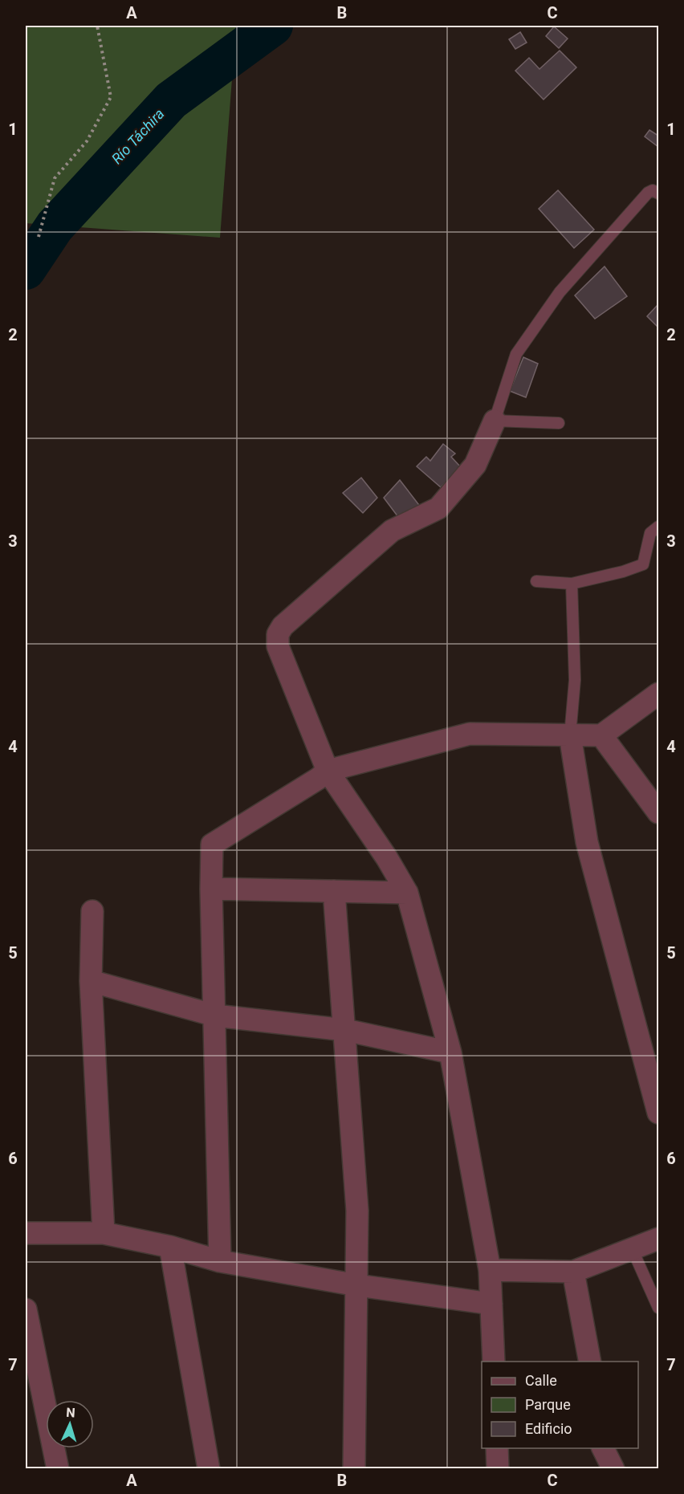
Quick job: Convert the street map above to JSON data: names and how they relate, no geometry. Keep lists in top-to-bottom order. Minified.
{"water":["Río Táchira"],"legend":["Calle","Parque","Edificio"],"north":"top","grid":{"columns":["A","B","C"],"rows":["1","2","3","4","5","6","7"]}}
